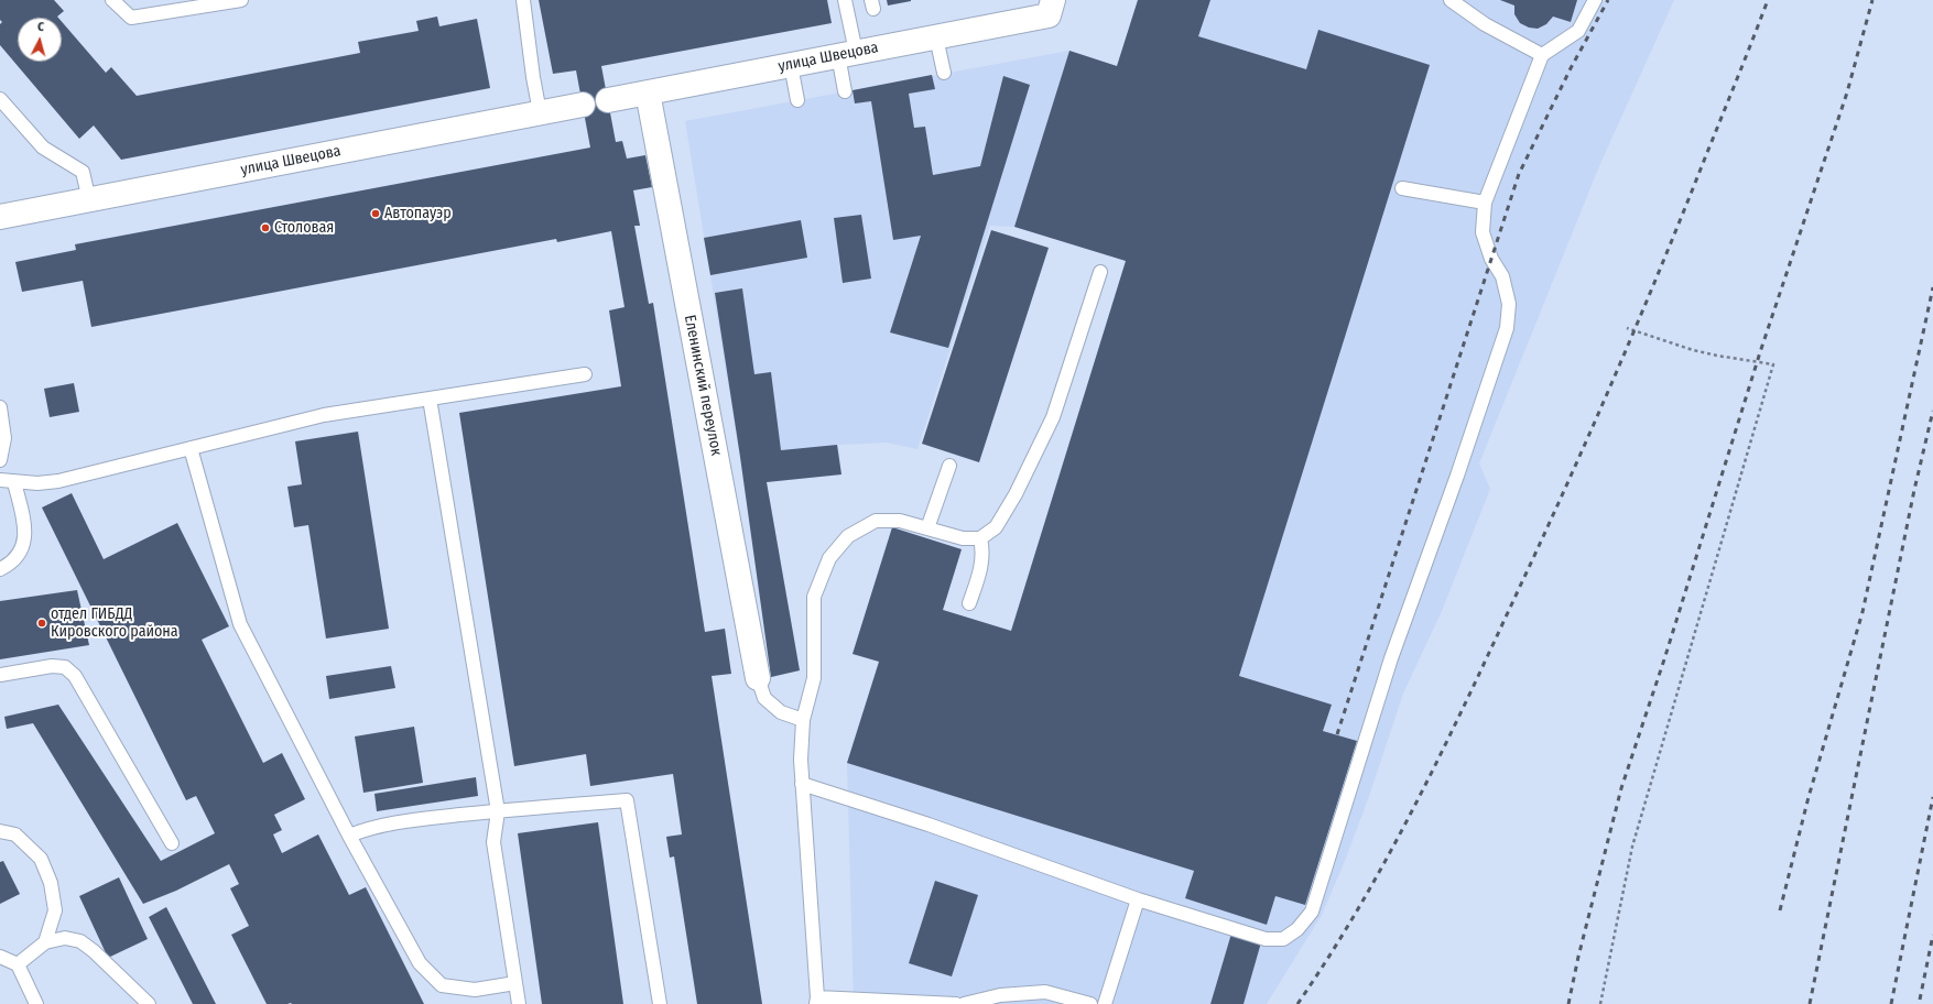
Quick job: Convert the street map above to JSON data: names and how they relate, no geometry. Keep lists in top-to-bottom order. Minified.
{"streets":{"street":["улица Швецова","Еленинский переулок"]},"crossings":[["улица Швецова","Еленинский переулок"]],"places":["Автопауэр","Столовая","отдел ГИБДД Кировского района"],"north":"top"}
